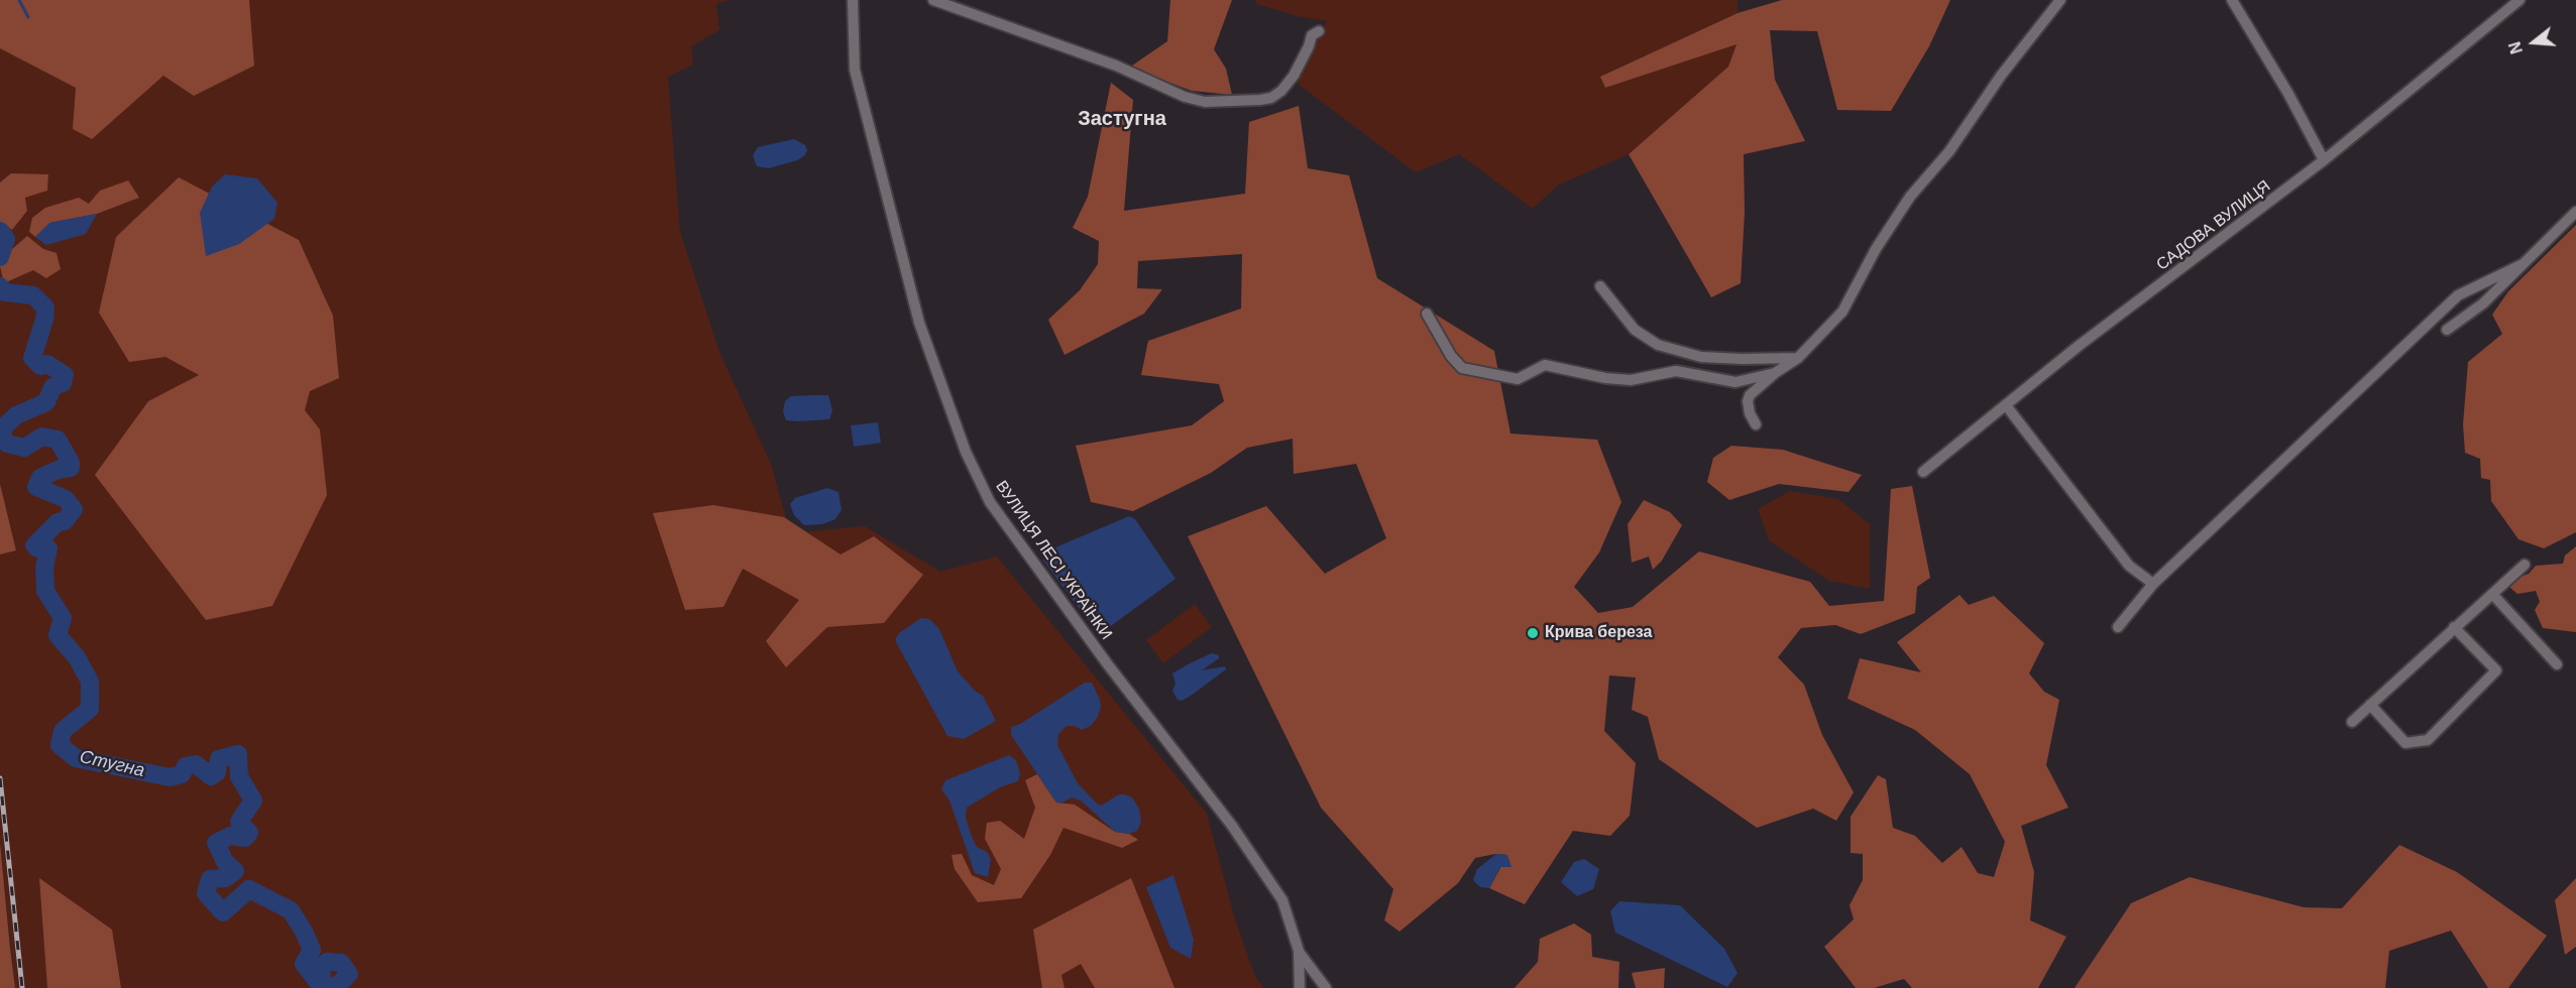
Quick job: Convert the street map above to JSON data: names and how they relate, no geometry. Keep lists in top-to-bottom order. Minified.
{"streets":{"street":["САДОВА ВУЛИЦЯ","ВУЛИЦЯ ЛЕСІ УКРАЇНКИ"]},"districts":["Застугна"],"water":["Стугна"],"places":["Крива береза"],"north":"left"}
